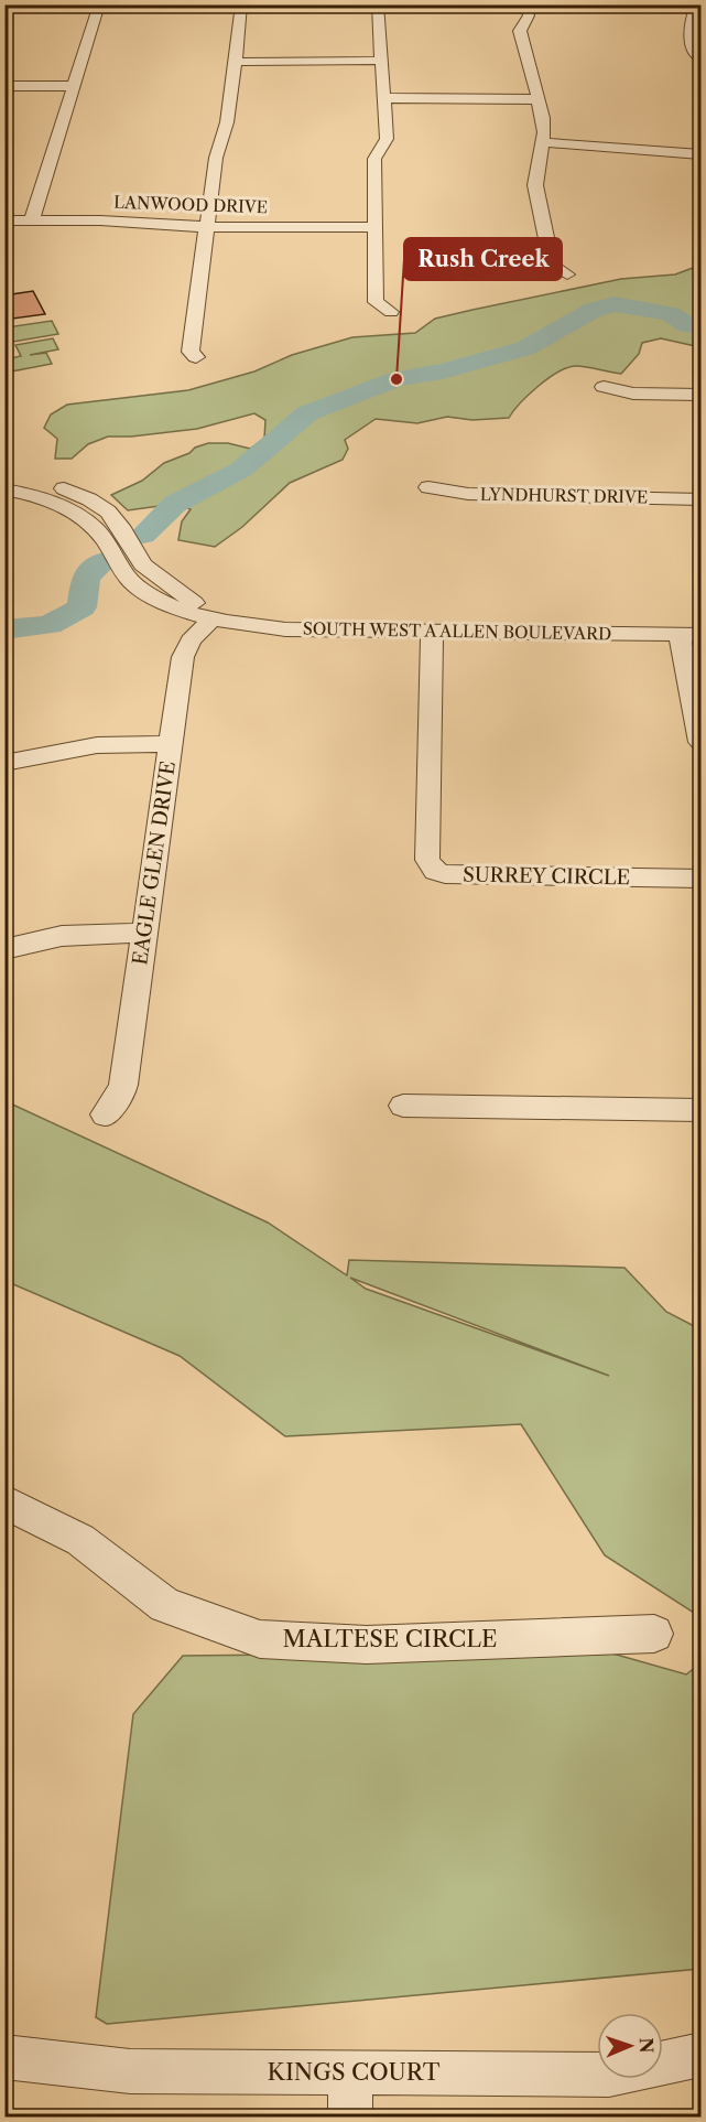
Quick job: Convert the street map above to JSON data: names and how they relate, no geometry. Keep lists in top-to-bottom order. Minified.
{"streets":{"street":["LANWOOD DRIVE","LYNDHURST DRIVE","SOUTH WEST A ALLEN BOULEVARD","EAGLE GLEN DRIVE","SURREY CIRCLE","MALTESE CIRCLE","KINGS COURT"]},"crossings":[["SOUTH WEST A ALLEN BOULEVARD","EAGLE GLEN DRIVE"],["SOUTH WEST A ALLEN BOULEVARD","SURREY CIRCLE"]],"places":["Rush Creek"],"north":"right"}
